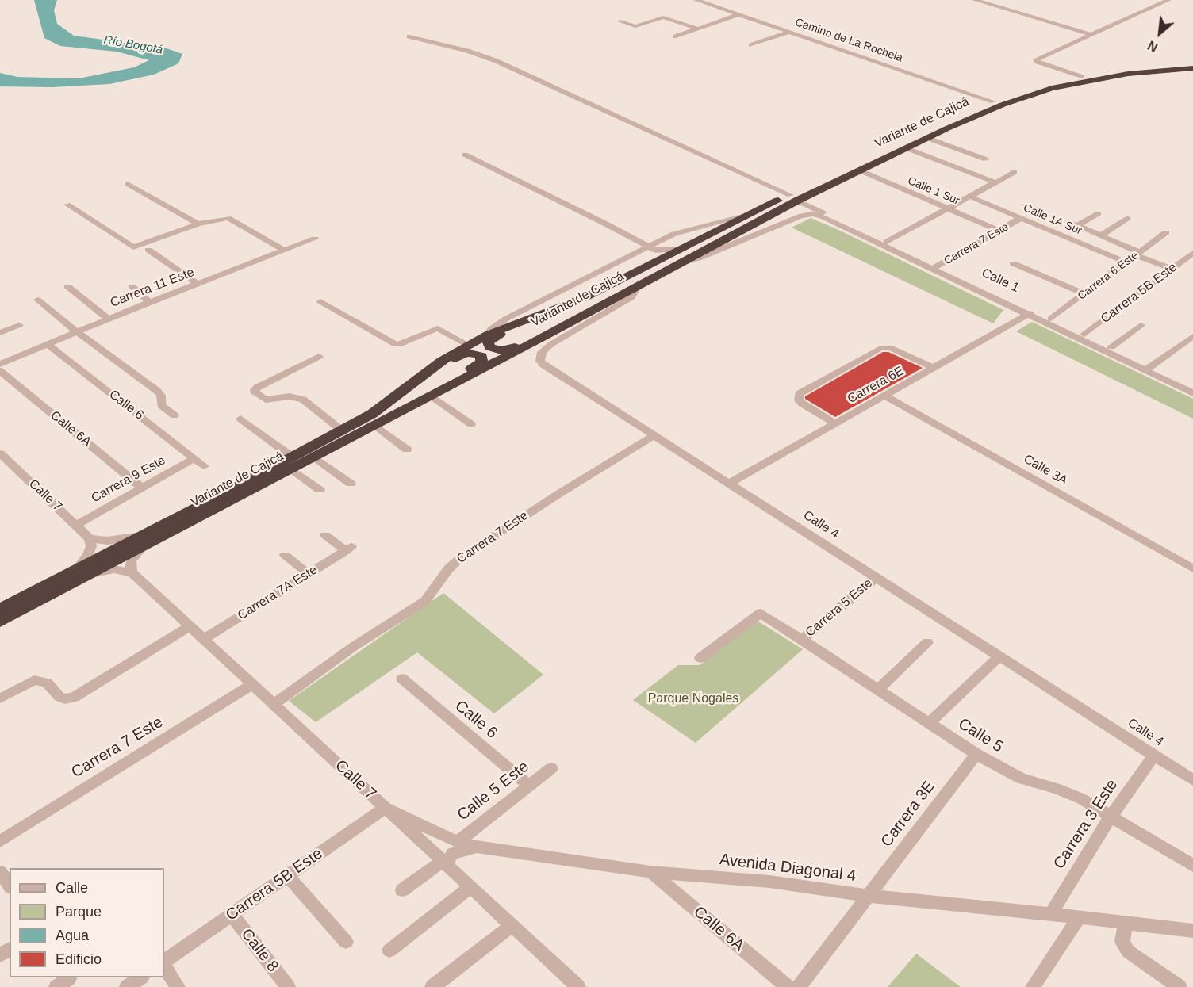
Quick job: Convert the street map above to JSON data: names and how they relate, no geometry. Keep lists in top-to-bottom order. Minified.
{"streets":{"highway":["Variante de Cajicá"],"street":["Camino de La Rochela","Calle 1 Sur","Calle 1A Sur","Carrera 7 Este","Carrera 6 Este","Calle 1","Carrera 11 Este","Carrera 5B Este","Carrera 6E","Calle 6","Calle 6A","Calle 3A","Carrera 9 Este","Calle 7","Calle 4","Carrera 7A Este","Carrera 5 Este","Calle 5","Calle 5 Este","Carrera 3E","Carrera 3 Este","Avenida Diagonal 4","Calle 8"]},"crossings":[["Camino de La Rochela","Variante de Cajicá"],["Variante de Cajicá","Calle 1 Sur"],["Variante de Cajicá","Calle 1"],["Variante de Cajicá","Calle 4"],["Calle 1 Sur","Carrera 7 Este"],["Calle 1A Sur","Carrera 7 Este"],["Calle 1A Sur","Carrera 6 Este"],["Carrera 7 Este","Calle 1"],["Carrera 7 Este","Calle 7"],["Carrera 7 Este","Calle 4"],["Carrera 6 Este","Calle 1"],["Calle 1","Carrera 5B Este"],["Calle 1","Carrera 6E"],["Carrera 11 Este","Calle 6"],["Carrera 5B Este","Calle 7"],["Carrera 5B Este","Avenida Diagonal 4"],["Carrera 5B Este","Calle 8"],["Carrera 6E","Calle 3A"],["Carrera 6E","Calle 4"],["Calle 6","Carrera 9 Este"],["Calle 6","Calle 5 Este"],["Calle 6A","Carrera 9 Este"],["Calle 6A","Avenida Diagonal 4"],["Carrera 9 Este","Calle 7"],["Calle 7","Carrera 7A Este"],["Calle 7","Avenida Diagonal 4"],["Calle 4","Carrera 5 Este"],["Calle 4","Carrera 3 Este"],["Carrera 5 Este","Calle 5"],["Calle 5","Carrera 3E"],["Calle 5","Carrera 3 Este"],["Calle 5 Este","Avenida Diagonal 4"],["Carrera 3E","Avenida Diagonal 4"],["Carrera 3 Este","Avenida Diagonal 4"]],"water":["Río Bogotá"],"parks":["Parque Nogales"],"legend":["Calle","Parque","Agua","Edificio"],"north":"bottom left"}
